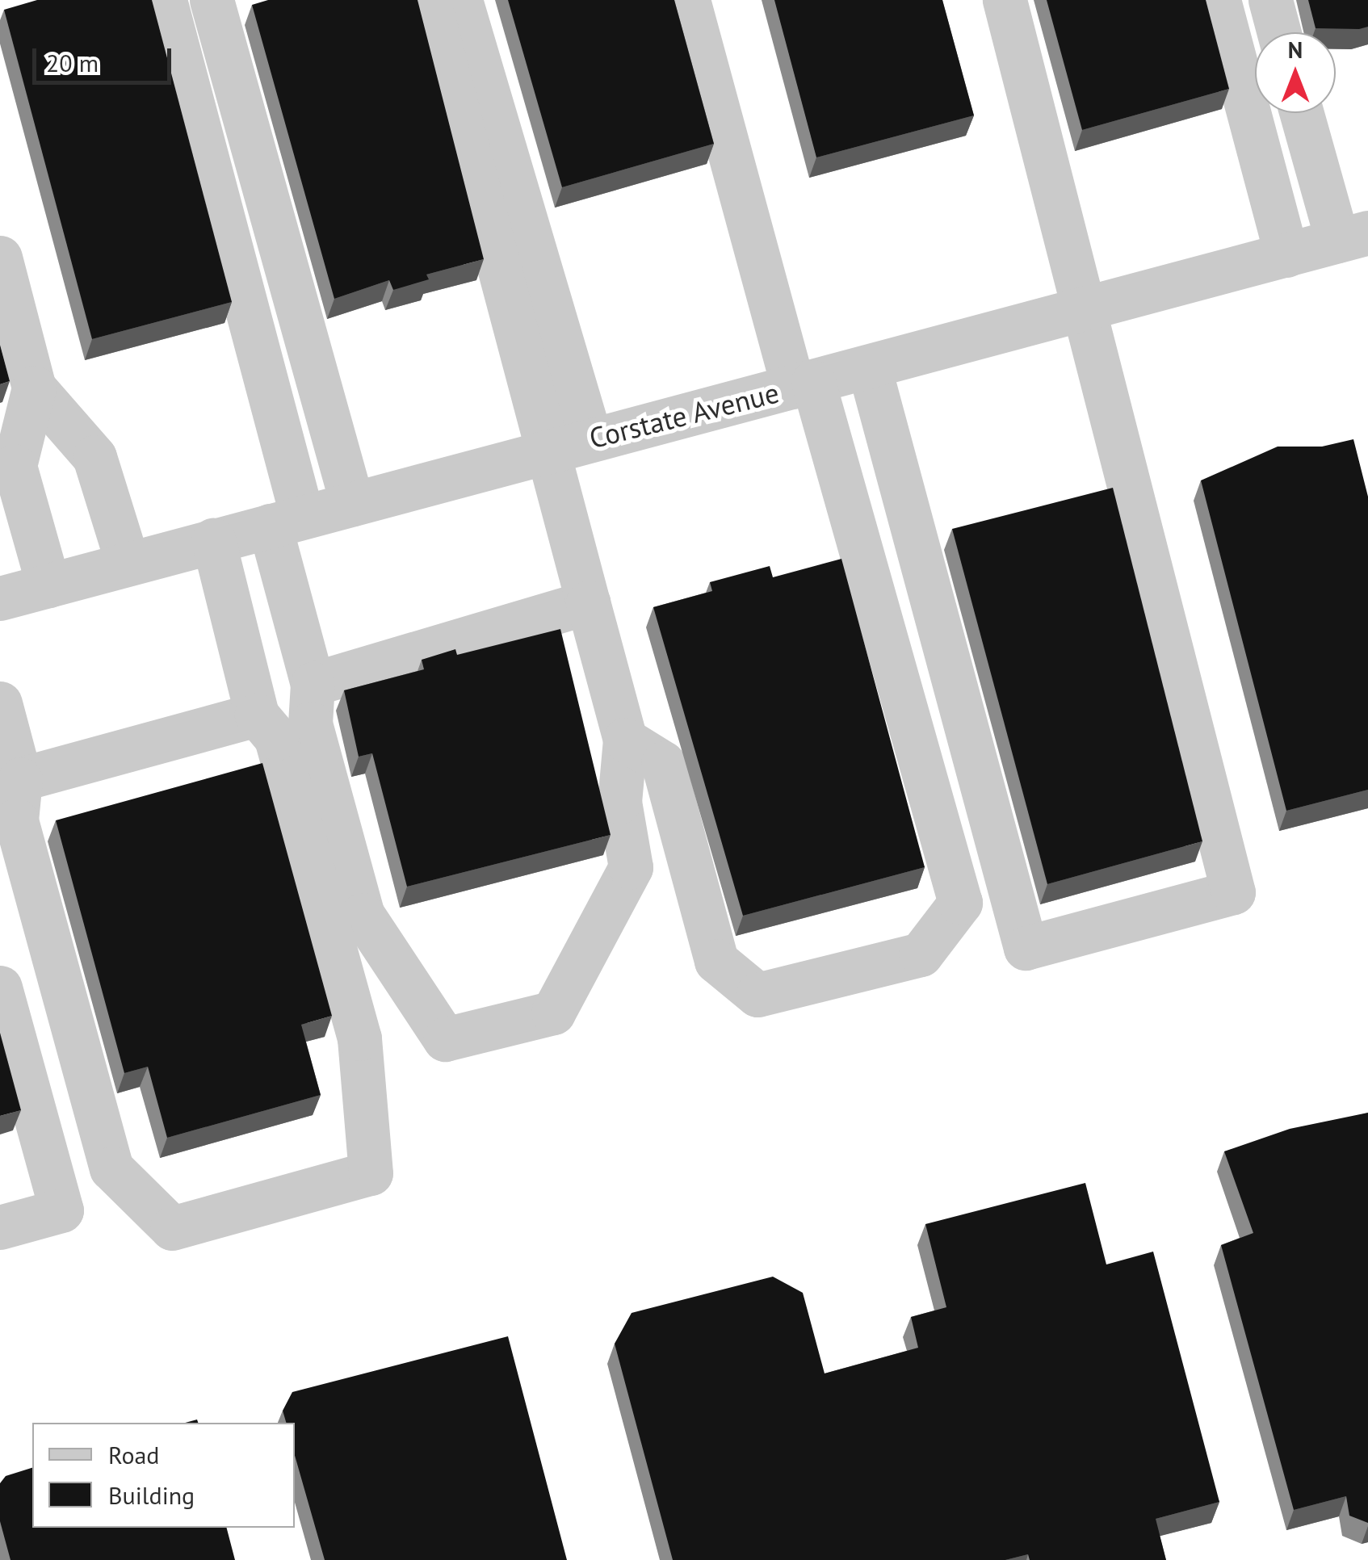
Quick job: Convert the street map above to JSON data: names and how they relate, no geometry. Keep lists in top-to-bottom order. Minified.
{"streets":{"street":["Corstate Avenue"]},"legend":["Road","Building"],"scale_bar":"20 m","north":"top"}
